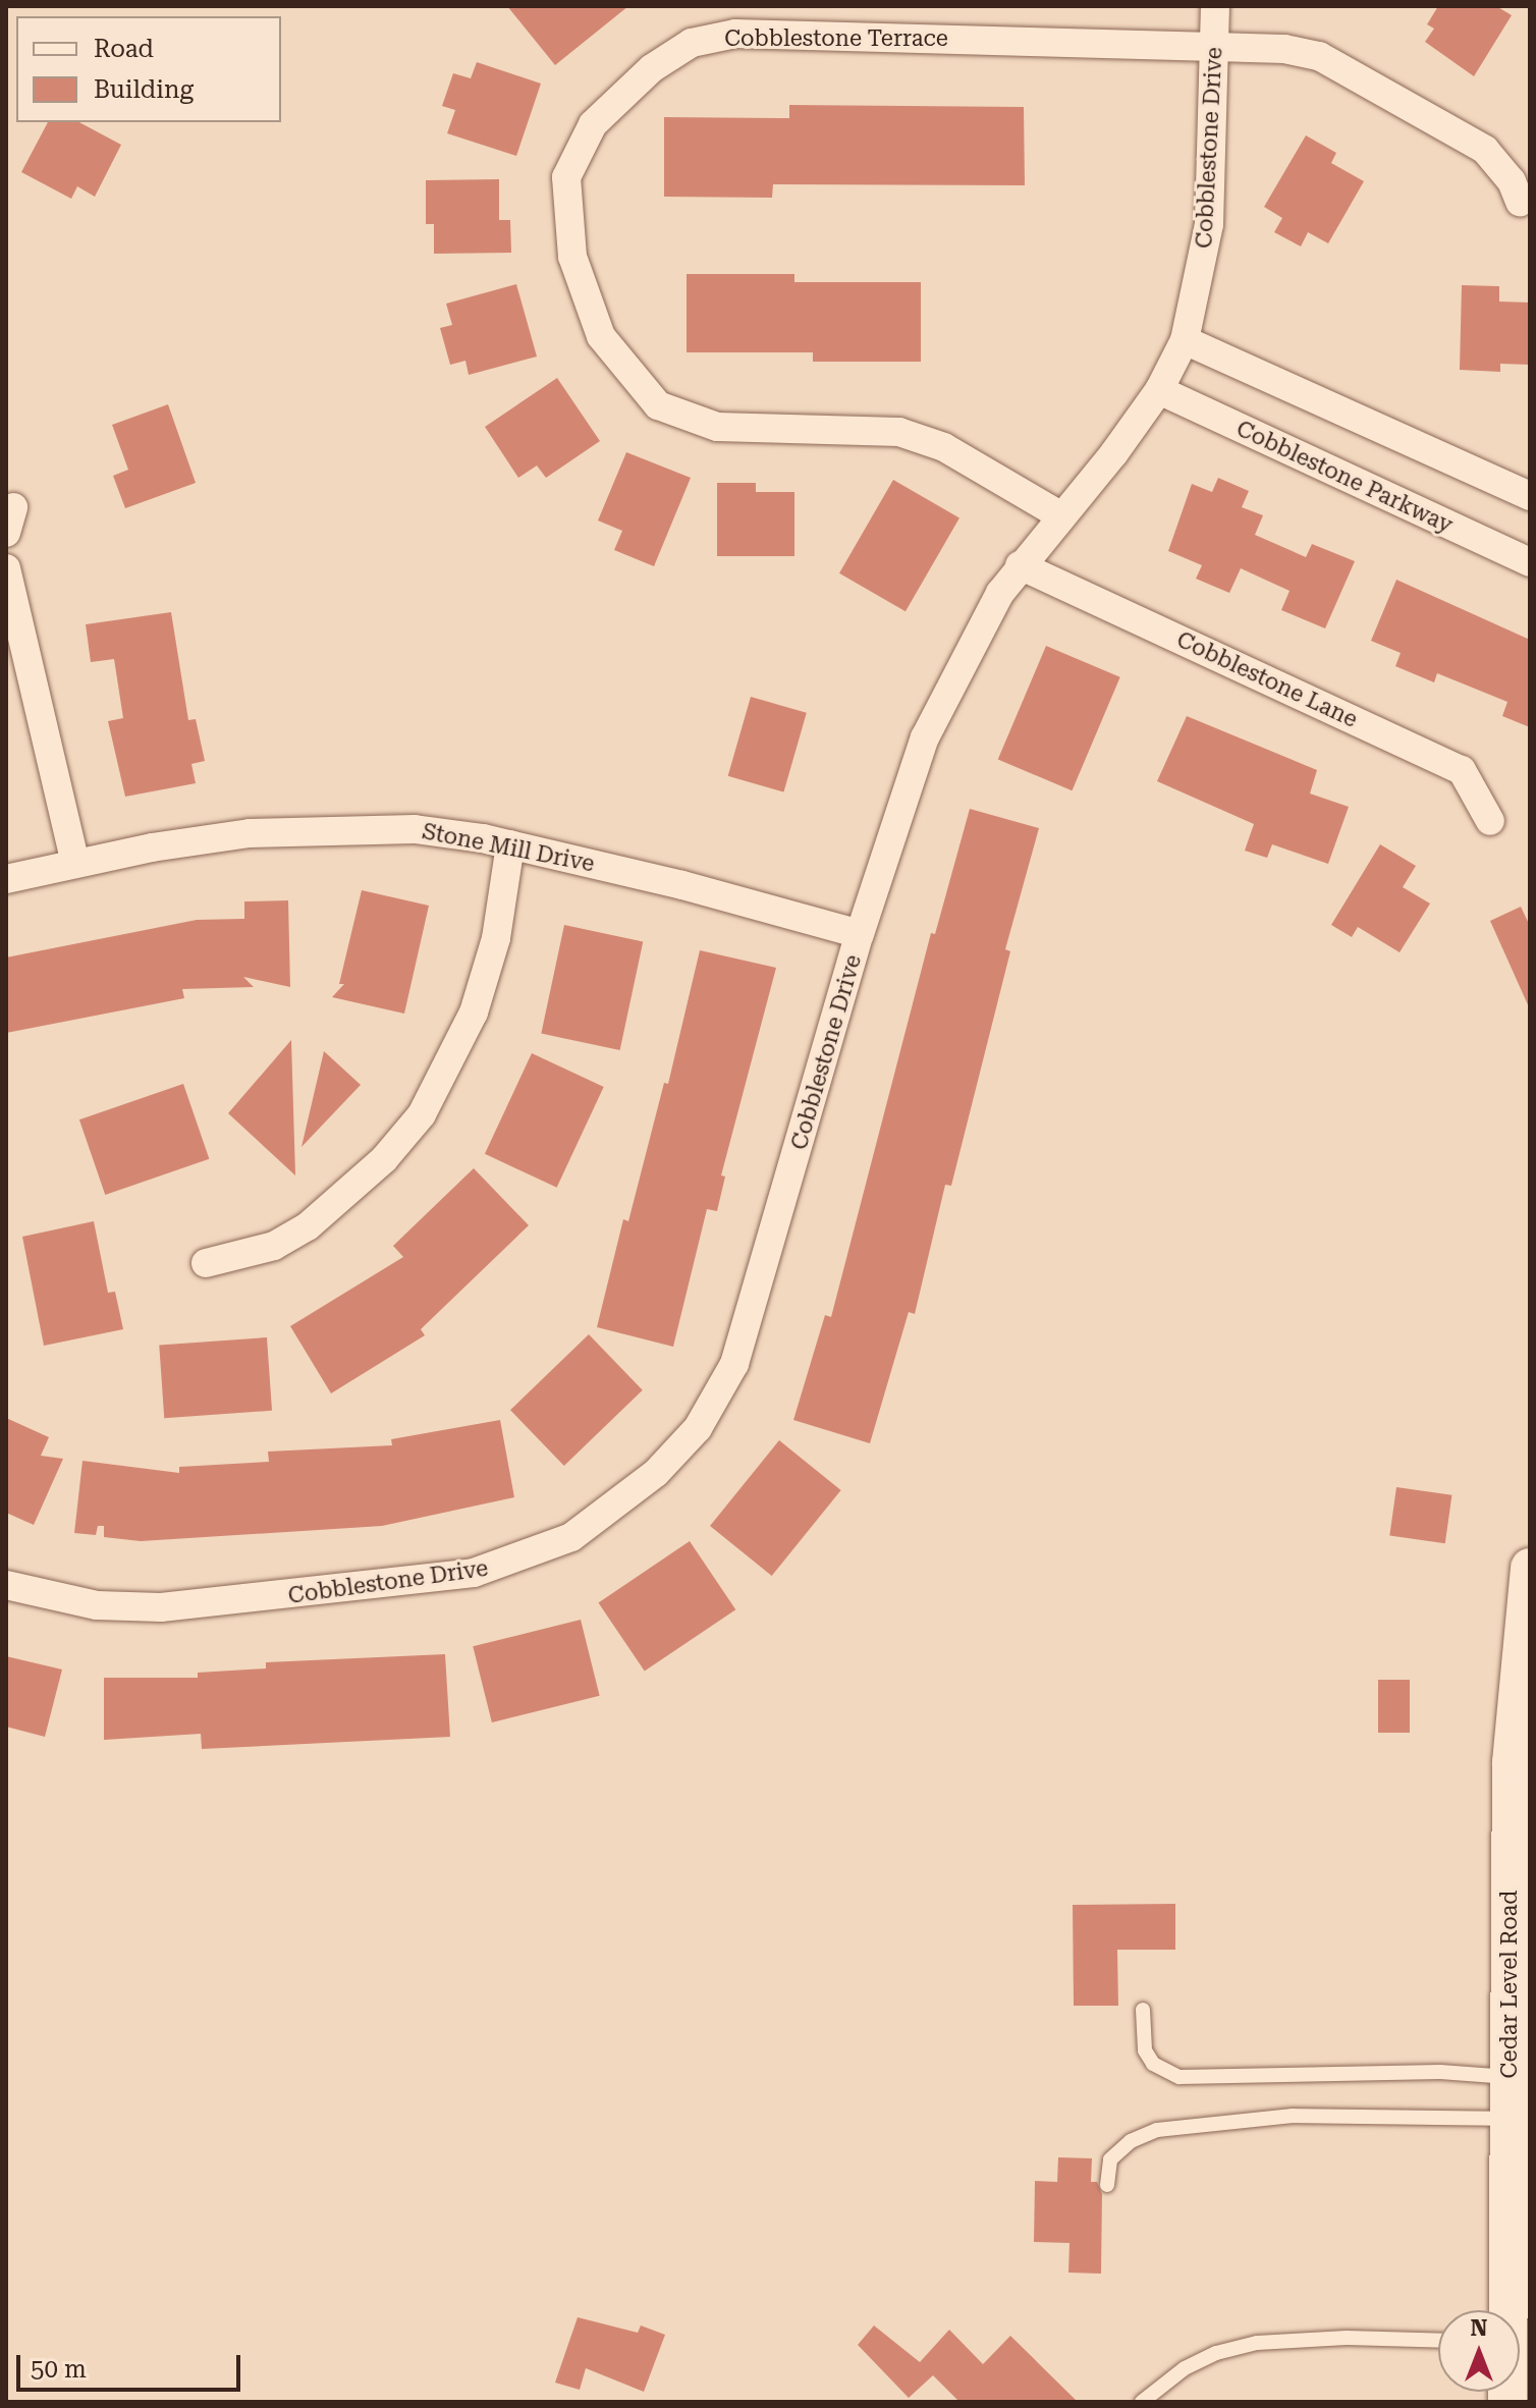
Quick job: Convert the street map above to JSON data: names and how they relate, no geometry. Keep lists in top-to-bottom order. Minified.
{"streets":{"main road":["Cedar Level Road"],"street":["Cobblestone Terrace","Cobblestone Drive","Cobblestone Parkway","Cobblestone Lane","Stone Mill Drive"]},"crossings":[["Cobblestone Terrace","Cobblestone Drive"],["Cobblestone Drive","Cobblestone Parkway"],["Cobblestone Drive","Cobblestone Lane"],["Cobblestone Drive","Stone Mill Drive"]],"legend":["Road","Building"],"scale_bar":"50 m","north":"top"}
